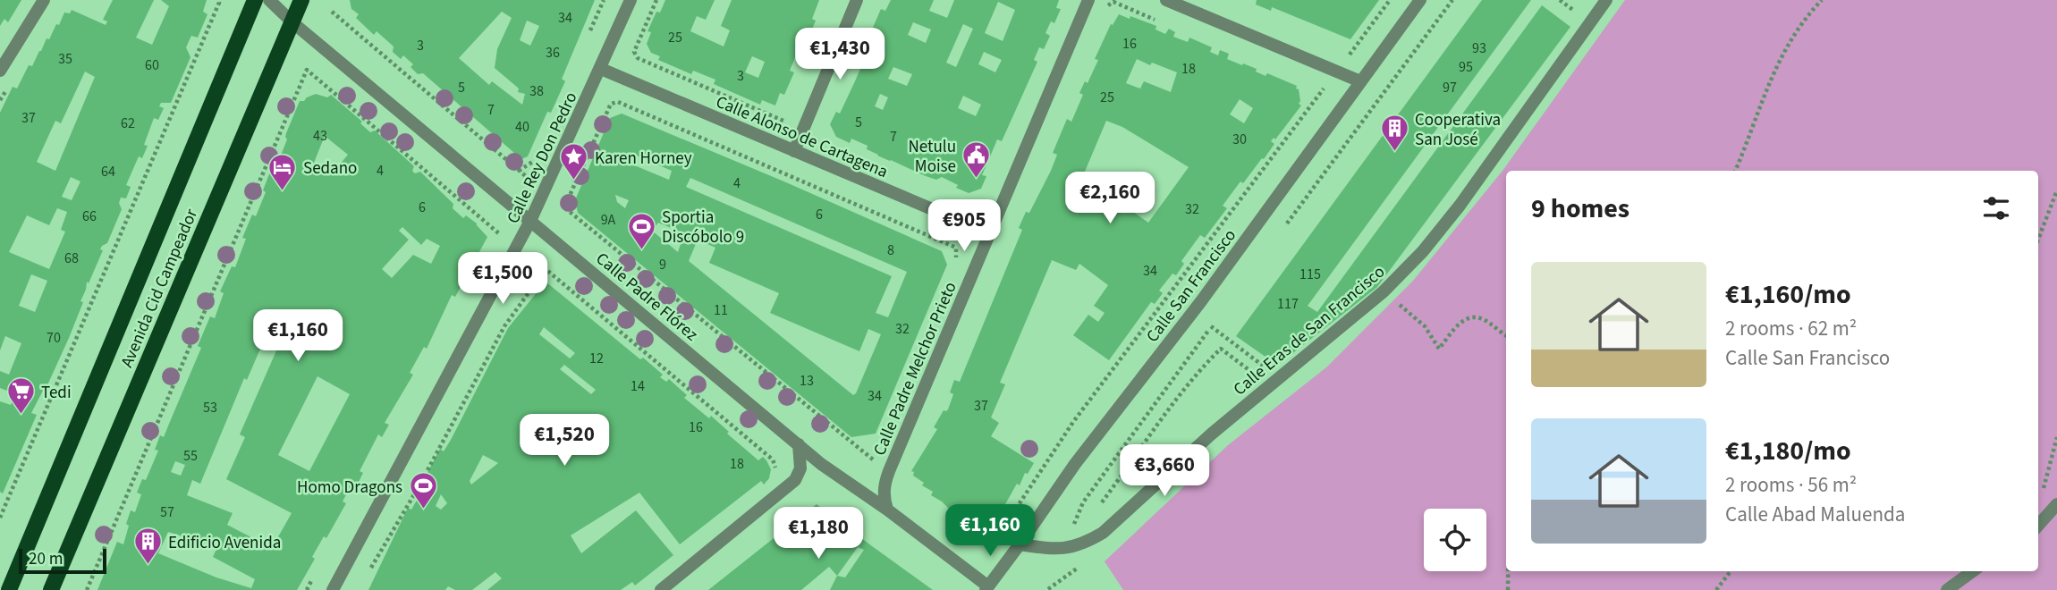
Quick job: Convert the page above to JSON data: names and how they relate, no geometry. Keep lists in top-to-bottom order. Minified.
{"streets":{"main road":["Avenida Cid Campeador"],"street":["Calle Alonso de Cartagena","Calle Rey Don Pedro","Calle San Francisco","Calle Padre Flórez","Calle Eras de San Francisco","Calle Padre Melchor Prieto"]},"crossings":[["Calle Alonso de Cartagena","Calle Rey Don Pedro"],["Calle Alonso de Cartagena","Calle Padre Melchor Prieto"],["Calle Rey Don Pedro","Calle Padre Flórez"],["Calle San Francisco","Calle Padre Flórez"],["Calle San Francisco","Calle Eras de San Francisco"],["Avenida Cid Campeador","Calle Padre Flórez"],["Calle Padre Flórez","Calle Padre Melchor Prieto"]],"places":{"building":["Cooperativa San José","Edificio Avenida"],"public building":["Netulu Moise"],"place":["Karen Horney"],"hotel":["Sedano"],"sports":["Sportia Discóbolo 9","Homo Dragons"],"supermarket":["Tedi"]},"house_numbers":["34","25","16","3","93","36","35","60","95","18","3","5","97","38","25","7","37","5","62","40","43","7","30","4","64","4","6","32","6","66","9A","8","68","9","34","115","117","11","32","70","12","13","14","34","37","53","16","55","18","57"],"scale_bar":"20 m","page":{"price":["€1,430","€2,160","€905","€1,500","€1,160","€1,520","€3,660","€1,160","€1,180"],"heading":"9 homes","list":[{"name":"€1,160/mo","note":"2 rooms · 62 m² · Calle San Francisco"},{"name":"€1,180/mo","note":"2 rooms · 56 m² · Calle Abad Maluenda"}],"scale":"20 m"}}
